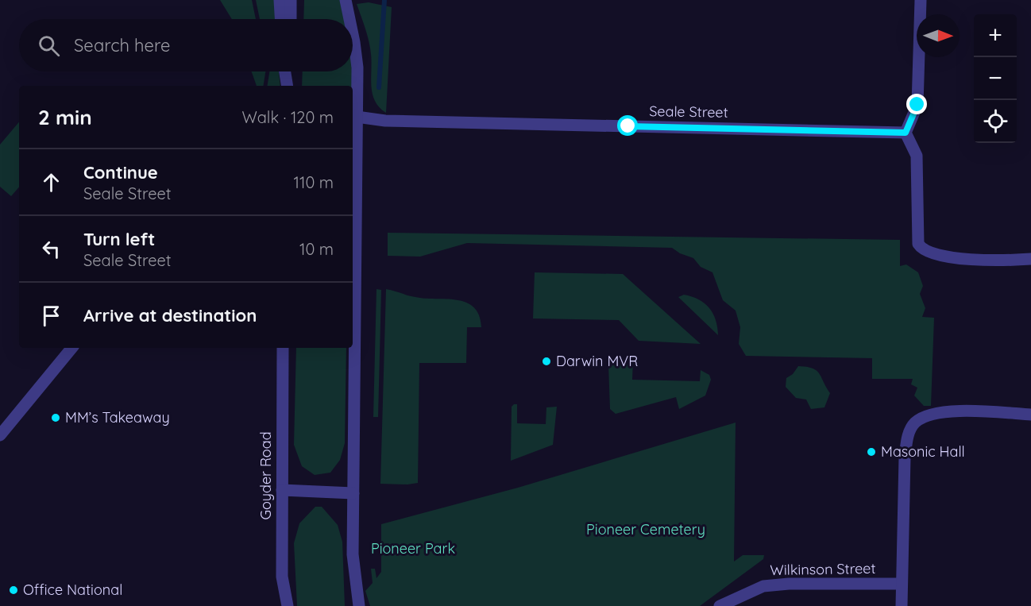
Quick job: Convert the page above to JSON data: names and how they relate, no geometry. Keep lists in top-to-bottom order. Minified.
{"streets":{"street":["Seale Street","Goyder Road","Wilkinson Street"]},"parks":["Pioneer Cemetery","Pioneer Park"],"places":["Darwin MVR","MM’s Takeaway","Masonic Hall","Office National"],"north":"right","page":{"map_buttons":["+","−"],"search":"Search here","heading":["2 min","Walk · 120 m"],"list":[["Continue","Seale Street","110 m"],["Turn left","Seale Street","10 m"],"Arrive at destination"]}}
